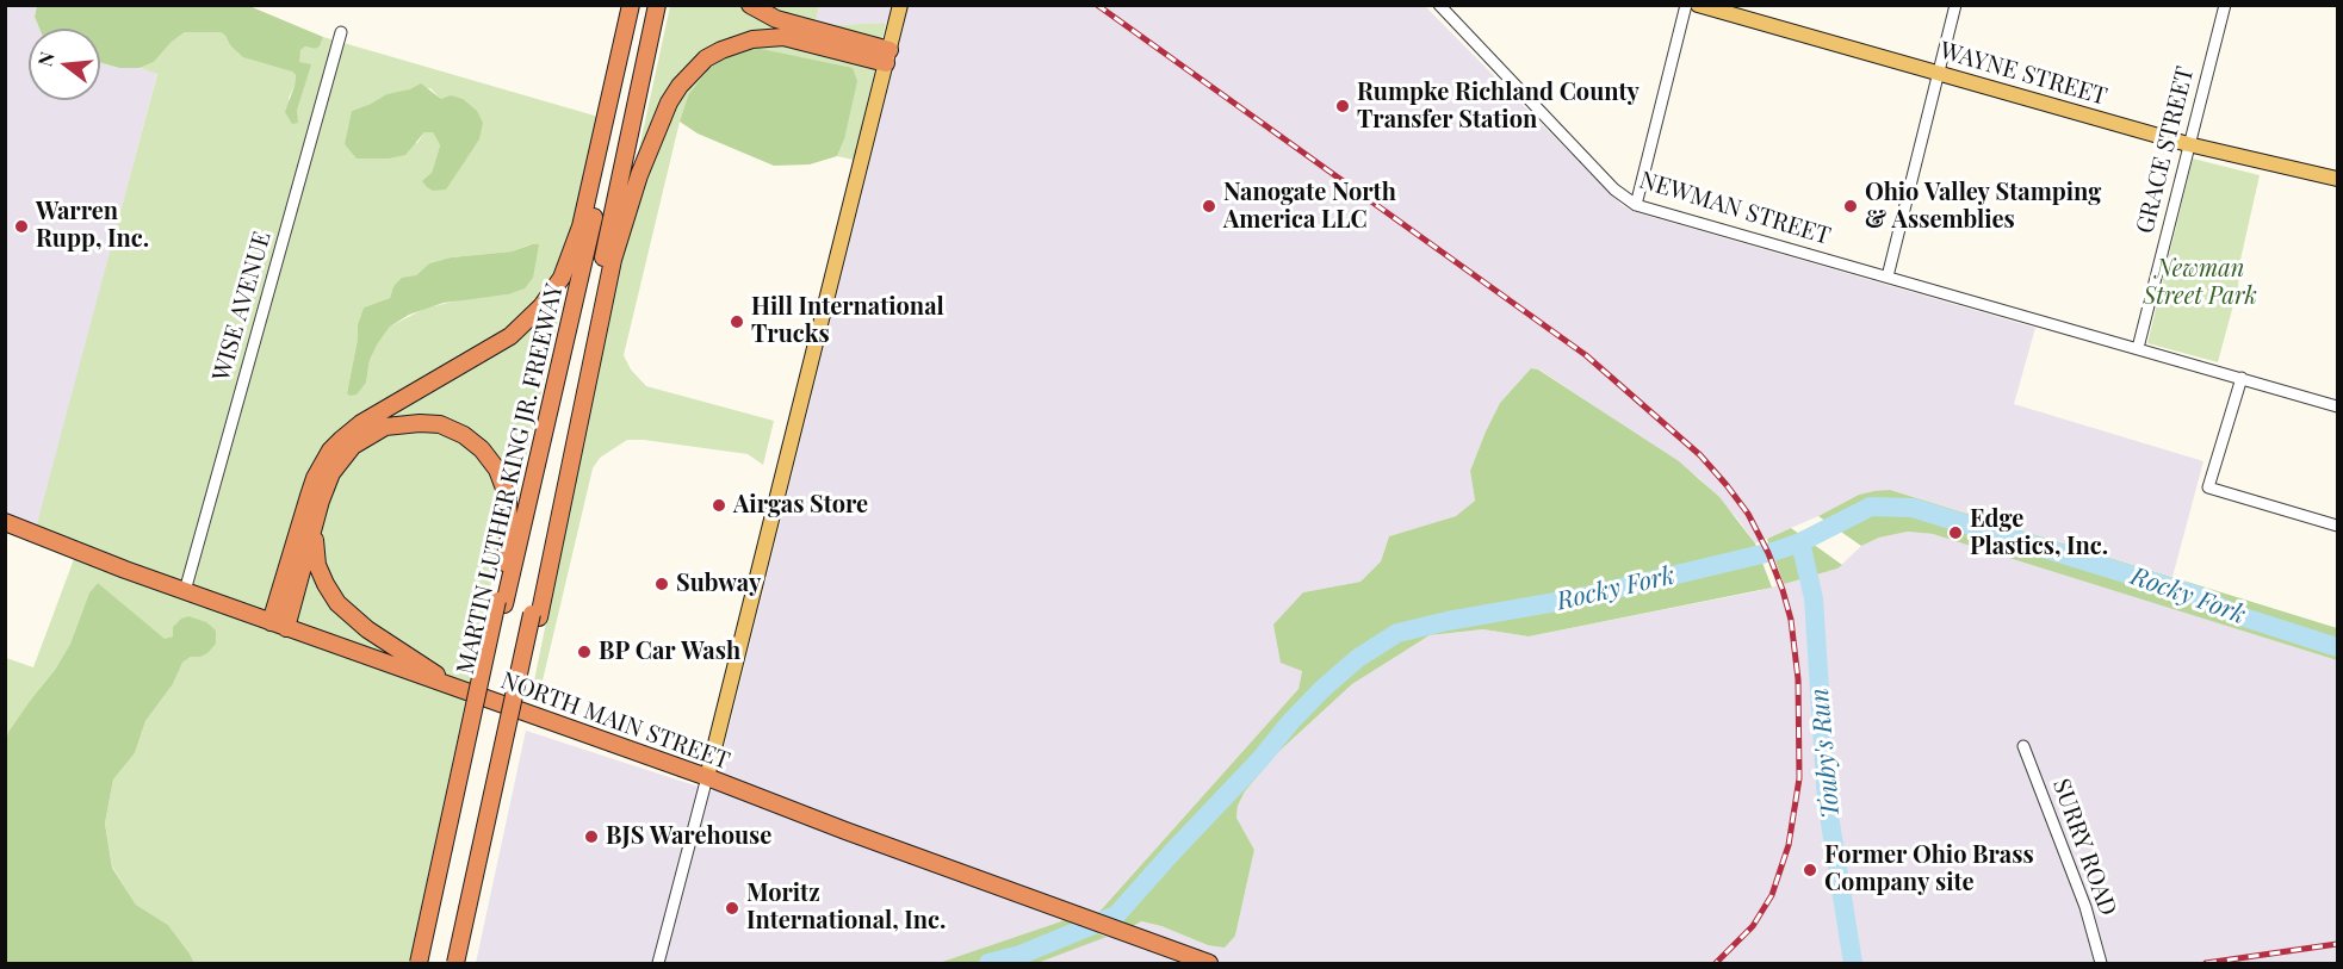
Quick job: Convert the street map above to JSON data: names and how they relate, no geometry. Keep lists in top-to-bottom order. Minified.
{"streets":{"highway":["MARTIN LUTHER KING JR. FREEWAY","NORTH MAIN STREET"],"main road":["WAYNE STREET"],"street":["GRACE STREET","NEWMAN STREET","WISE AVENUE","SURRY ROAD"]},"crossings":[["WAYNE STREET","GRACE STREET"],["GRACE STREET","NEWMAN STREET"],["WISE AVENUE","NORTH MAIN STREET"],["MARTIN LUTHER KING JR. FREEWAY","NORTH MAIN STREET"]],"water":["Rocky Fork","Touby's Run"],"parks":["Newman Street Park"],"places":["Rumpke Richland County Transfer Station","Nanogate North America LLC","Ohio Valley Stamping & Assemblies","Warren Rupp, Inc.","Hill International Trucks","Airgas Store","Edge Plastics, Inc.","Subway","BP Car Wash","BJS Warehouse","Former Ohio Brass Company site","Moritz International, Inc."],"north":"left"}
